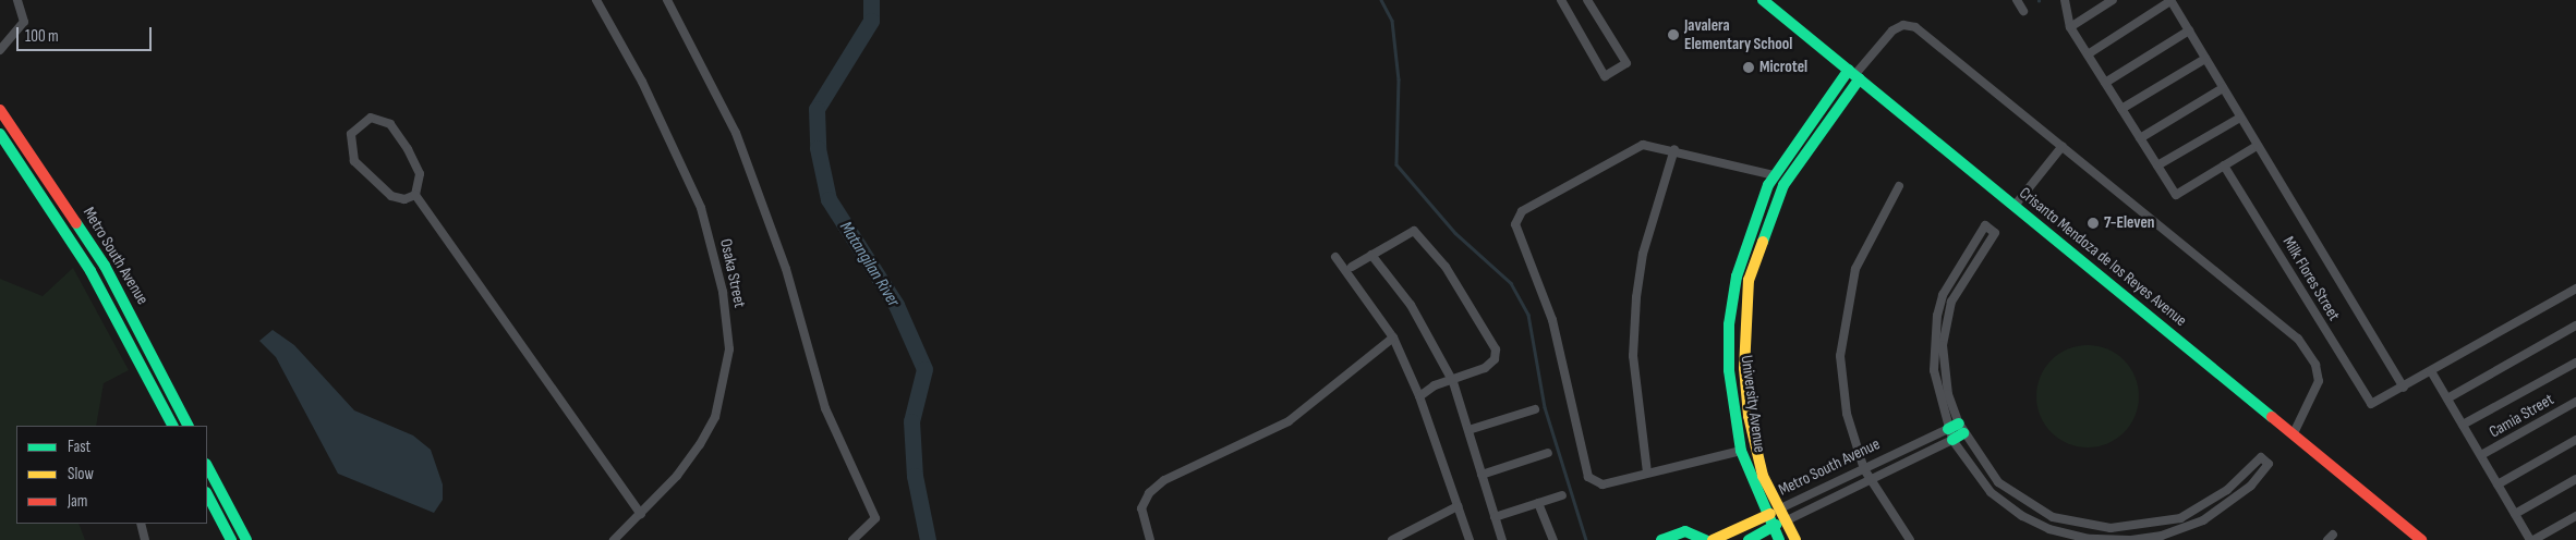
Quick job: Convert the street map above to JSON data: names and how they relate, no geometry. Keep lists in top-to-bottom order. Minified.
{"streets":{"street":["Metro South Avenue","Crisanto Mendoza de los Reyes Avenue","Osaka Street","Milk Flores Street","University Avenue","Camia Street"]},"crossings":[["Metro South Avenue","University Avenue"],["Crisanto Mendoza de los Reyes Avenue","University Avenue"]],"water":["Matangilan River"],"places":["Javalera Elementary School","Microtel","7-Eleven"],"legend":["Fast","Slow","Jam"],"scale_bar":"100 m"}
